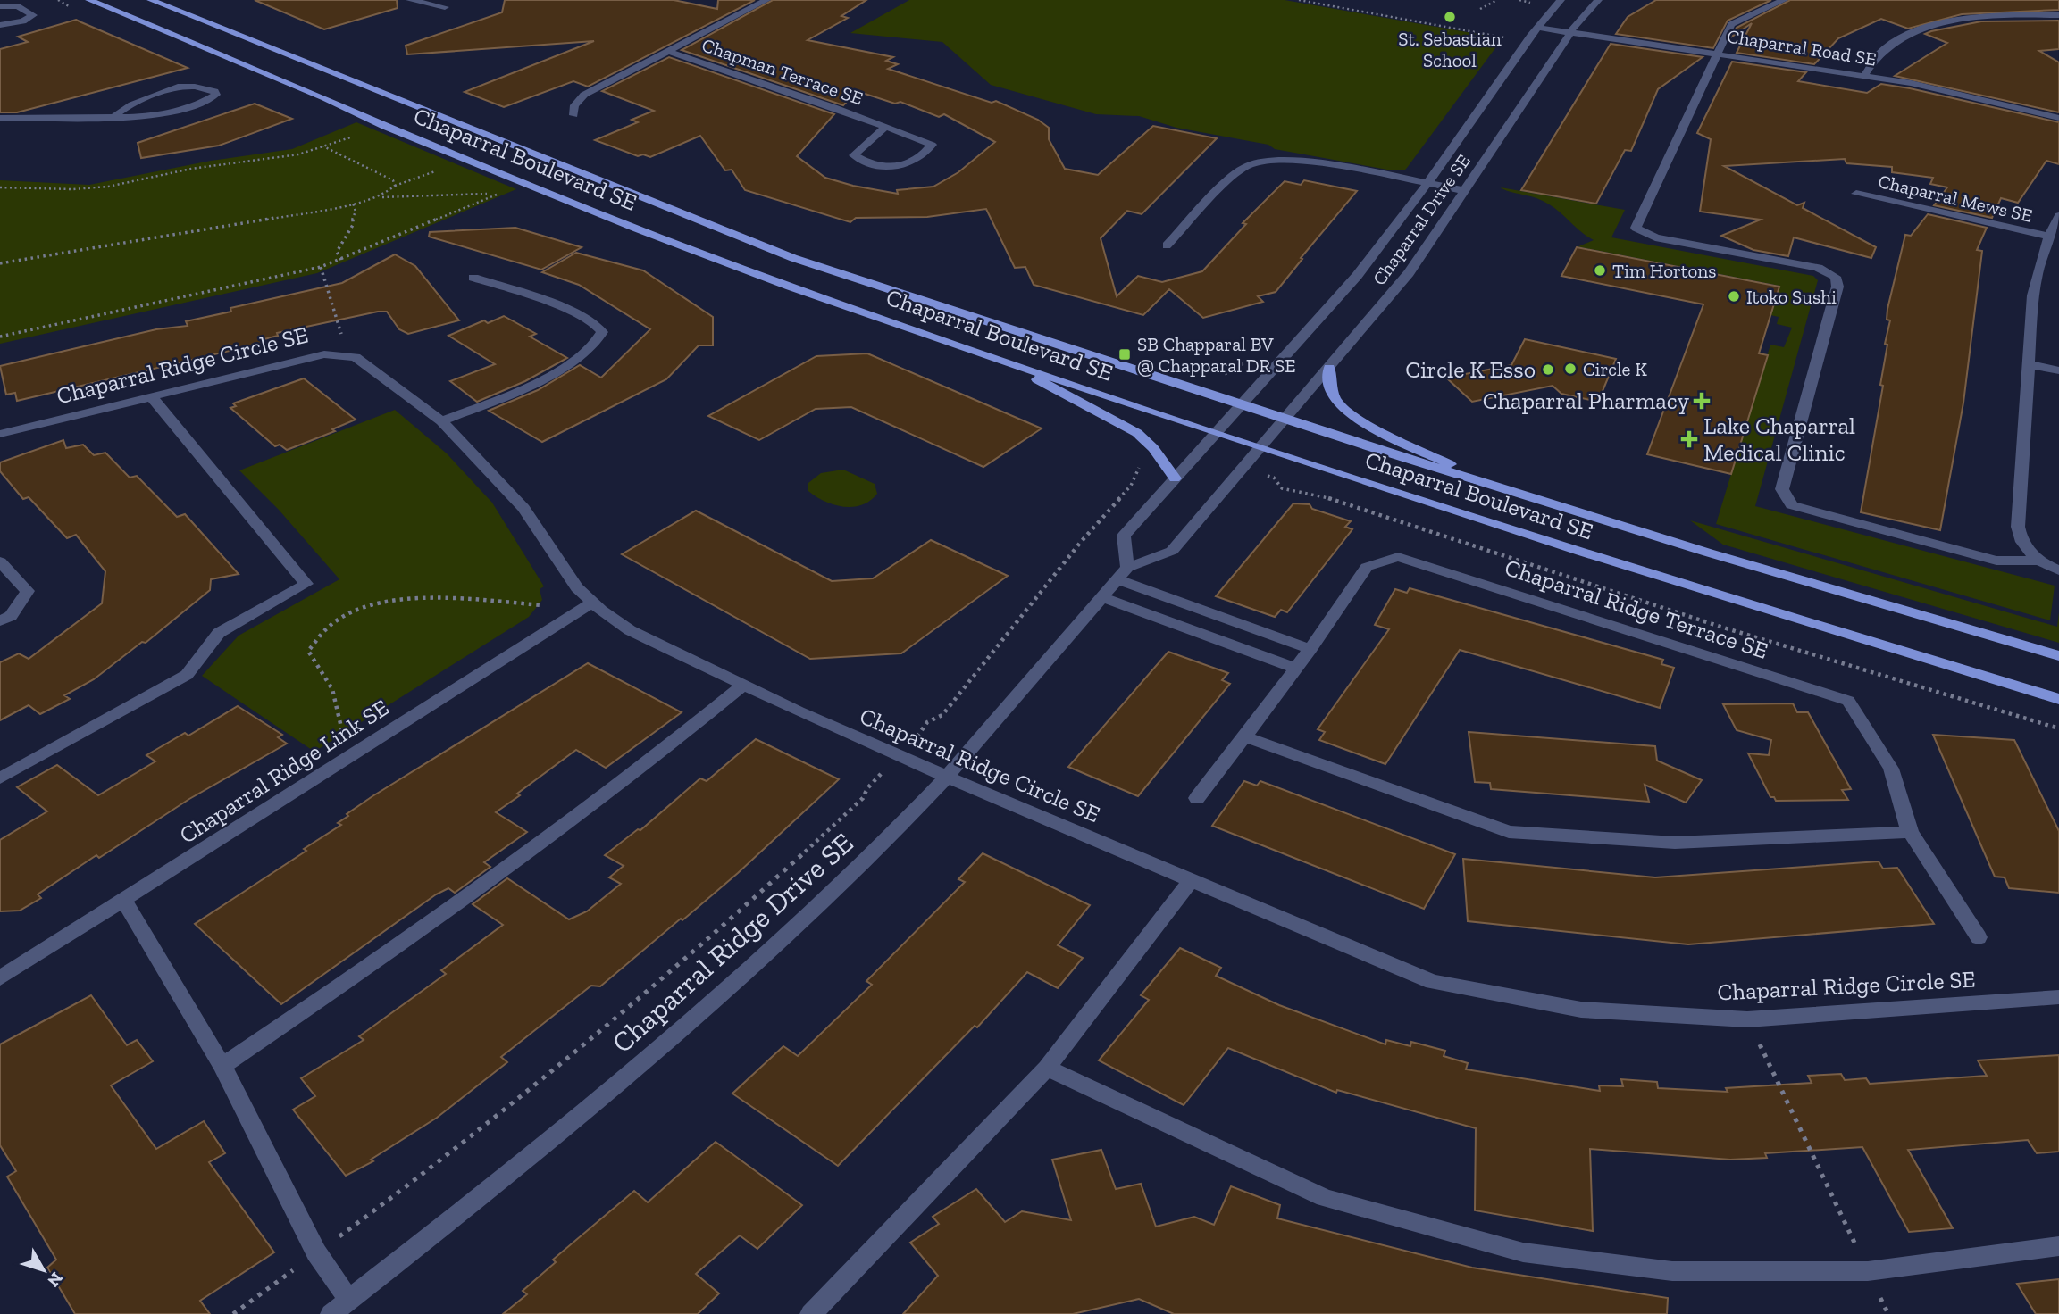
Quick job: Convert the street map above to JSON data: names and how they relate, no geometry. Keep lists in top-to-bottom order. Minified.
{"streets":{"main road":["Chaparral Boulevard SE"],"street":["Chaparral Road SE","Chapman Terrace SE","Chaparral Mews SE","Chaparral Drive SE","Chaparral Ridge Circle SE","Chaparral Ridge Terrace SE","Chaparral Ridge Link SE","Chaparral Ridge Drive SE"]},"crossings":[["Chaparral Road SE","Chaparral Drive SE"],["Chaparral Boulevard SE","Chaparral Drive SE"],["Chaparral Ridge Circle SE","Chaparral Ridge Link SE"],["Chaparral Ridge Circle SE","Chaparral Ridge Drive SE"]],"places":{"other":["St. Sebastian School","Tim Hortons","Itoko Sushi","Circle K","Circle K Esso"],"transit":["SB Chapparal BV @ Chapparal DR SE"],"health":["Chaparral Pharmacy","Lake Chaparral Medical Clinic"]},"north":"bottom right"}
